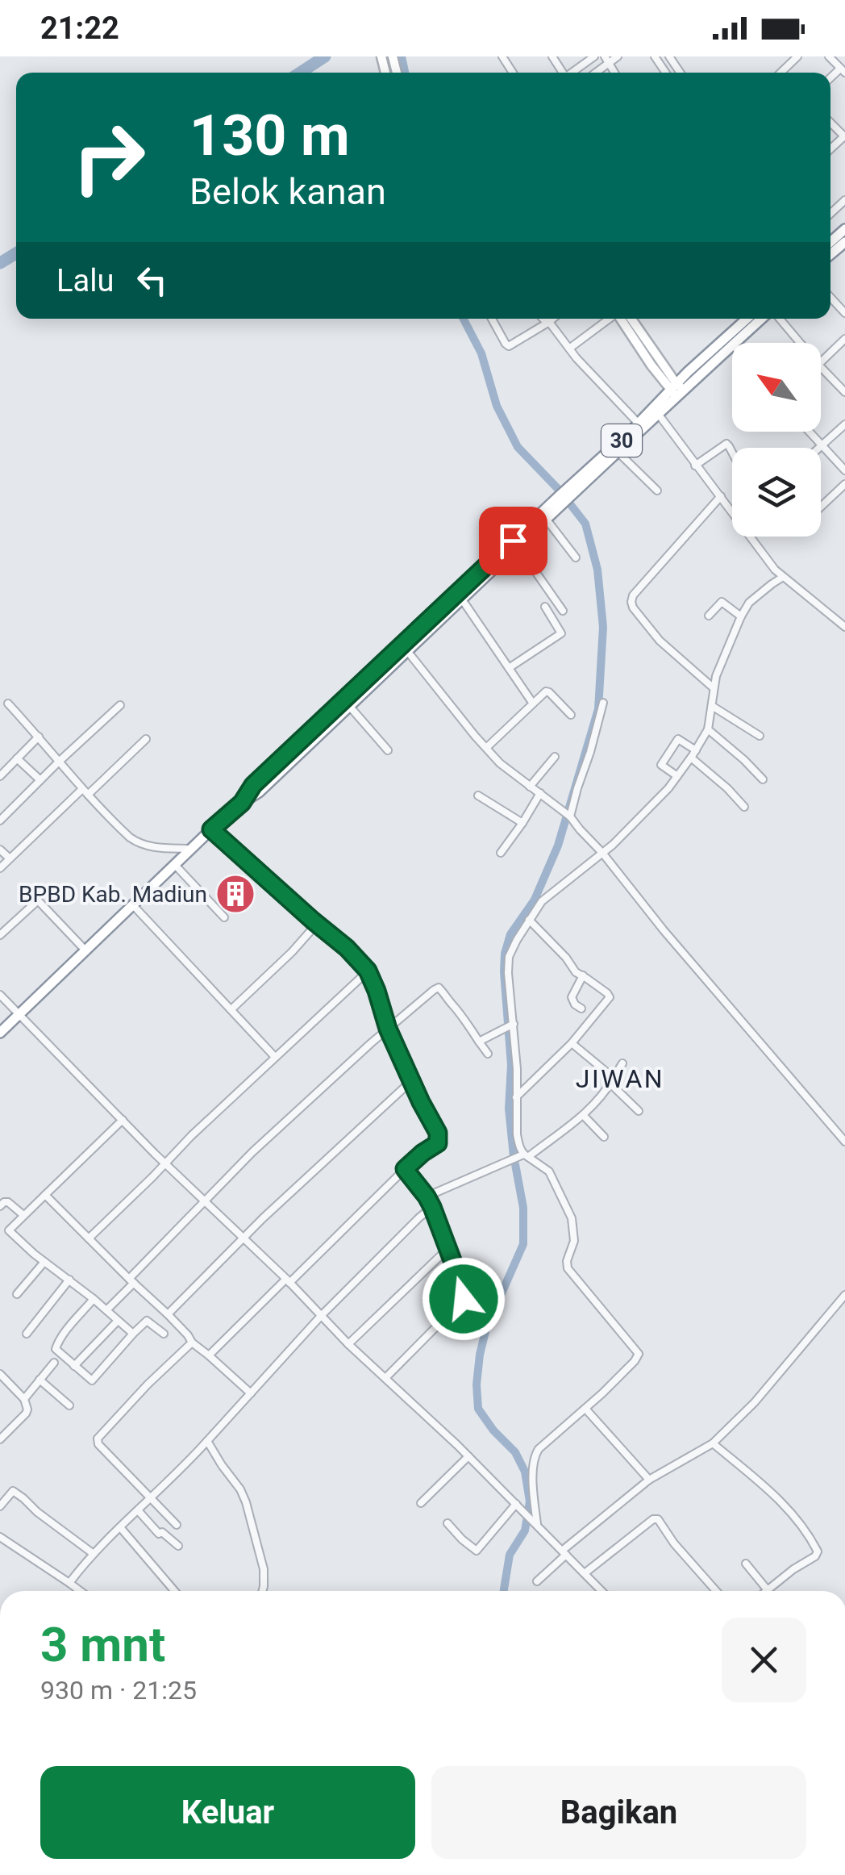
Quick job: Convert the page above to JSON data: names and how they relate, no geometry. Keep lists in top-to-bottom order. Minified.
{"streets":{"highway":["30"]},"districts":["JIWAN"],"places":{"building":["BPBD Kab. Madiun"]},"north":"top left","page":{"status":"21:22","turn":["130 m","Belok kanan"],"then":"Lalu","heading":["3 mnt","930 m · 21:25"],"buttons":["Keluar","Bagikan"]}}
